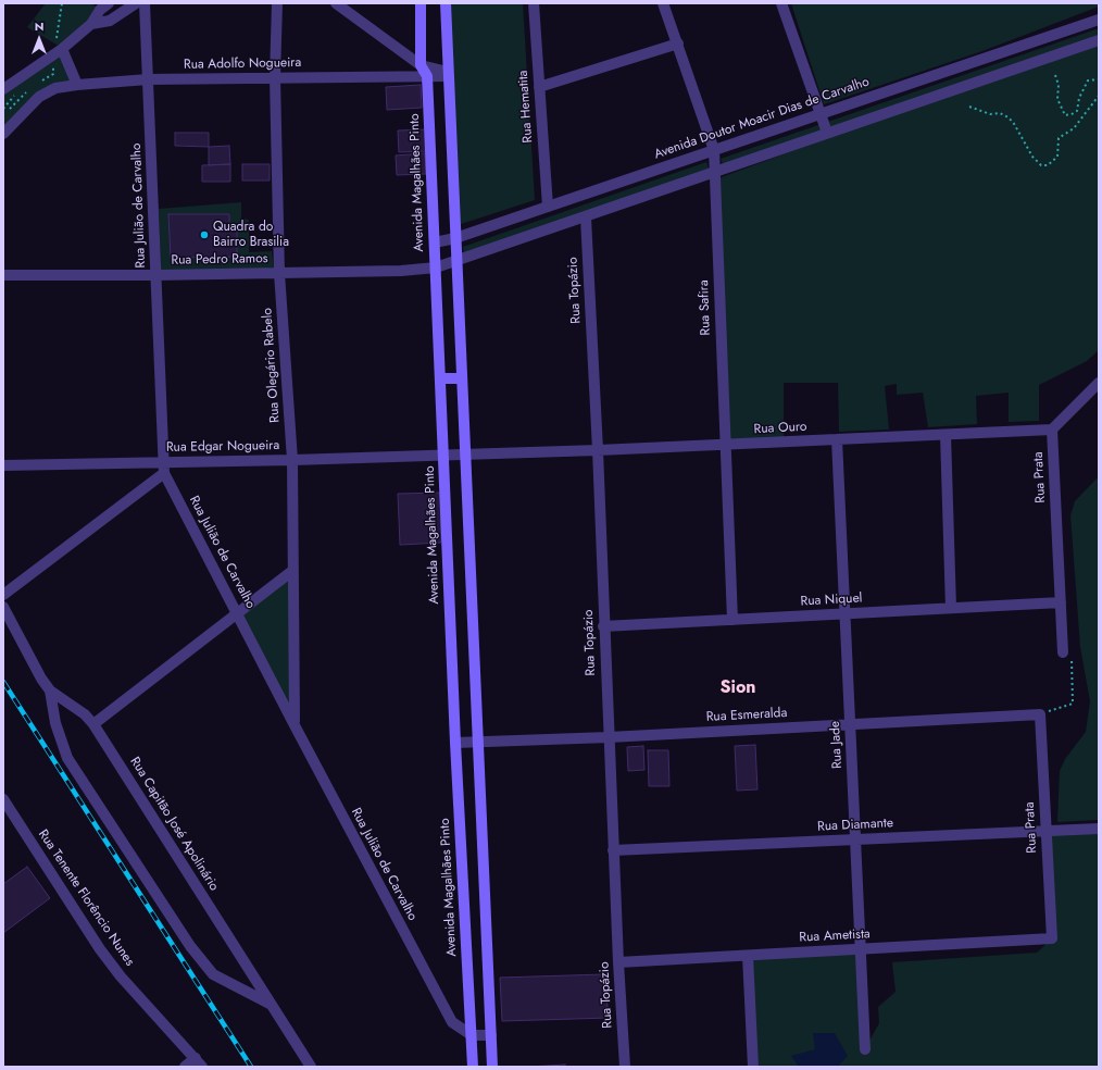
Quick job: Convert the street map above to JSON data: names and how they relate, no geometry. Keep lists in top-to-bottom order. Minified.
{"streets":{"main road":["Avenida Magalhães Pinto"],"street":["Rua Adolfo Nogueira","Rua Hematita","Avenida Doutor Moacir Dias de Carvalho","Rua Julião de Carvalho","Rua Pedro Ramos","Rua Topázio","Rua Safira","Rua Olegário Rabelo","Rua Ouro","Rua Edgar Nogueira","Rua Prata","Rua Niquel","Rua Esmeralda","Rua Jade","Rua Capitão José Apolinário","Rua Diamante","Rua Tenente Florêncio Nunes","Rua Ametista"]},"crossings":[["Rua Adolfo Nogueira","Avenida Magalhães Pinto"],["Rua Adolfo Nogueira","Rua Julião de Carvalho"],["Rua Adolfo Nogueira","Rua Olegário Rabelo"],["Rua Hematita","Avenida Doutor Moacir Dias de Carvalho"],["Avenida Doutor Moacir Dias de Carvalho","Avenida Magalhães Pinto"],["Avenida Doutor Moacir Dias de Carvalho","Rua Safira"],["Avenida Magalhães Pinto","Rua Julião de Carvalho"],["Avenida Magalhães Pinto","Rua Pedro Ramos"],["Avenida Magalhães Pinto","Rua Ouro"],["Avenida Magalhães Pinto","Rua Edgar Nogueira"],["Avenida Magalhães Pinto","Rua Esmeralda"],["Rua Julião de Carvalho","Rua Pedro Ramos"],["Rua Julião de Carvalho","Rua Olegário Rabelo"],["Rua Julião de Carvalho","Rua Edgar Nogueira"],["Rua Pedro Ramos","Rua Olegário Rabelo"],["Rua Topázio","Rua Ouro"],["Rua Topázio","Rua Niquel"],["Rua Topázio","Rua Esmeralda"],["Rua Topázio","Rua Diamante"],["Rua Topázio","Rua Ametista"],["Rua Safira","Rua Ouro"],["Rua Safira","Rua Niquel"],["Rua Olegário Rabelo","Rua Edgar Nogueira"],["Rua Ouro","Rua Edgar Nogueira"],["Rua Ouro","Rua Prata"],["Rua Ouro","Rua Jade"],["Rua Prata","Rua Niquel"],["Rua Prata","Rua Esmeralda"],["Rua Prata","Rua Diamante"],["Rua Prata","Rua Ametista"],["Rua Niquel","Rua Jade"],["Rua Esmeralda","Rua Jade"],["Rua Jade","Rua Diamante"],["Rua Jade","Rua Ametista"]],"districts":["Sion"],"places":["Quadra do Bairro Brasilia"],"north":"top"}
